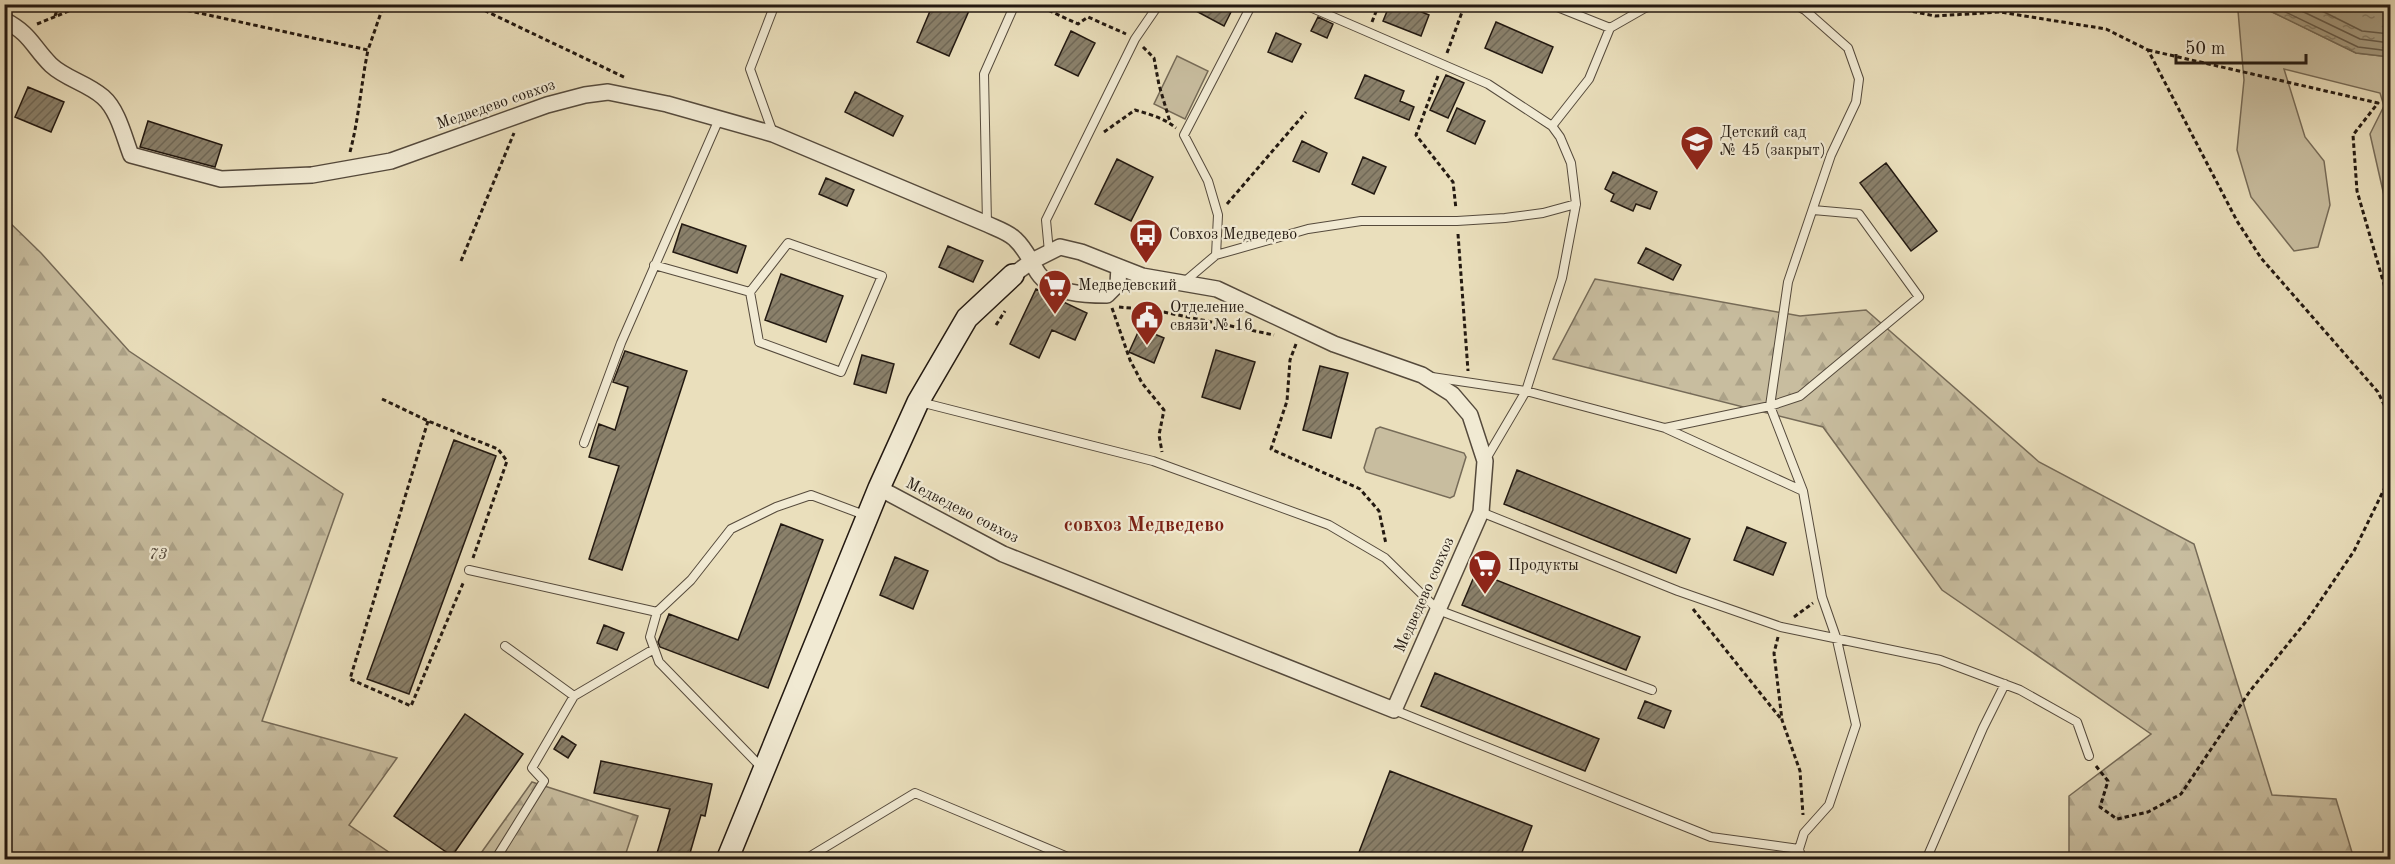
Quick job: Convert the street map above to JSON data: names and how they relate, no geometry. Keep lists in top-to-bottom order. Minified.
{"streets":{"street":["Медведево совхоз"]},"districts":["совхоз Медведево"],"parks":["73"],"places":{"school or university":["Детский сад № 45 (закрыт)"],"bus stop":["Совхоз Медведево"],"supermarket":["Медведевский","Продукты"],"public building":["Отделение связи № 16"]},"scale_bar":"50 m"}
